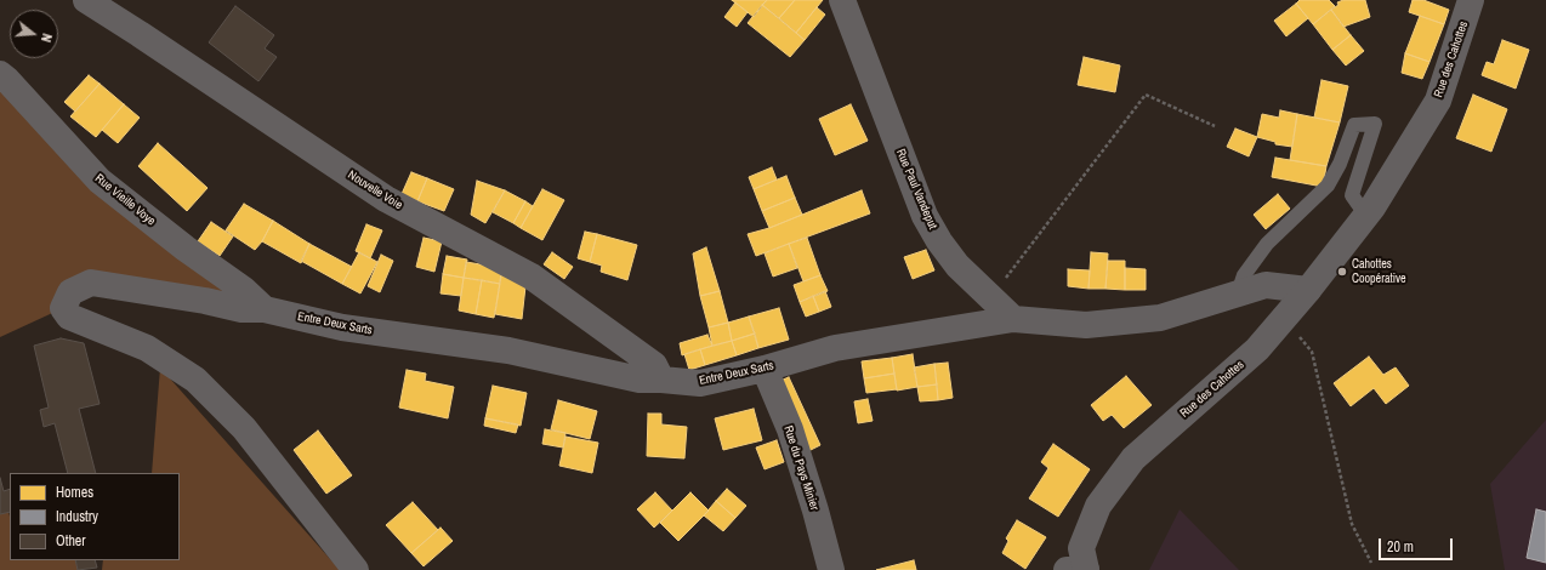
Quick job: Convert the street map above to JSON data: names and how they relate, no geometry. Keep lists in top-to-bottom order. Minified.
{"streets":{"street":["Rue des Cahottes","Rue Paul Vandeput","Nouvelle Voie","Rue Vieille Voye","Entre Deux Sarts","Rue du Pays Minier"]},"crossings":[["Rue Paul Vandeput","Entre Deux Sarts"],["Nouvelle Voie","Entre Deux Sarts"],["Rue Vieille Voye","Entre Deux Sarts"],["Entre Deux Sarts","Rue du Pays Minier"]],"places":["Cahottes Coopérative"],"legend":["Homes","Industry","Other"],"scale_bar":"20 m","north":"right"}
